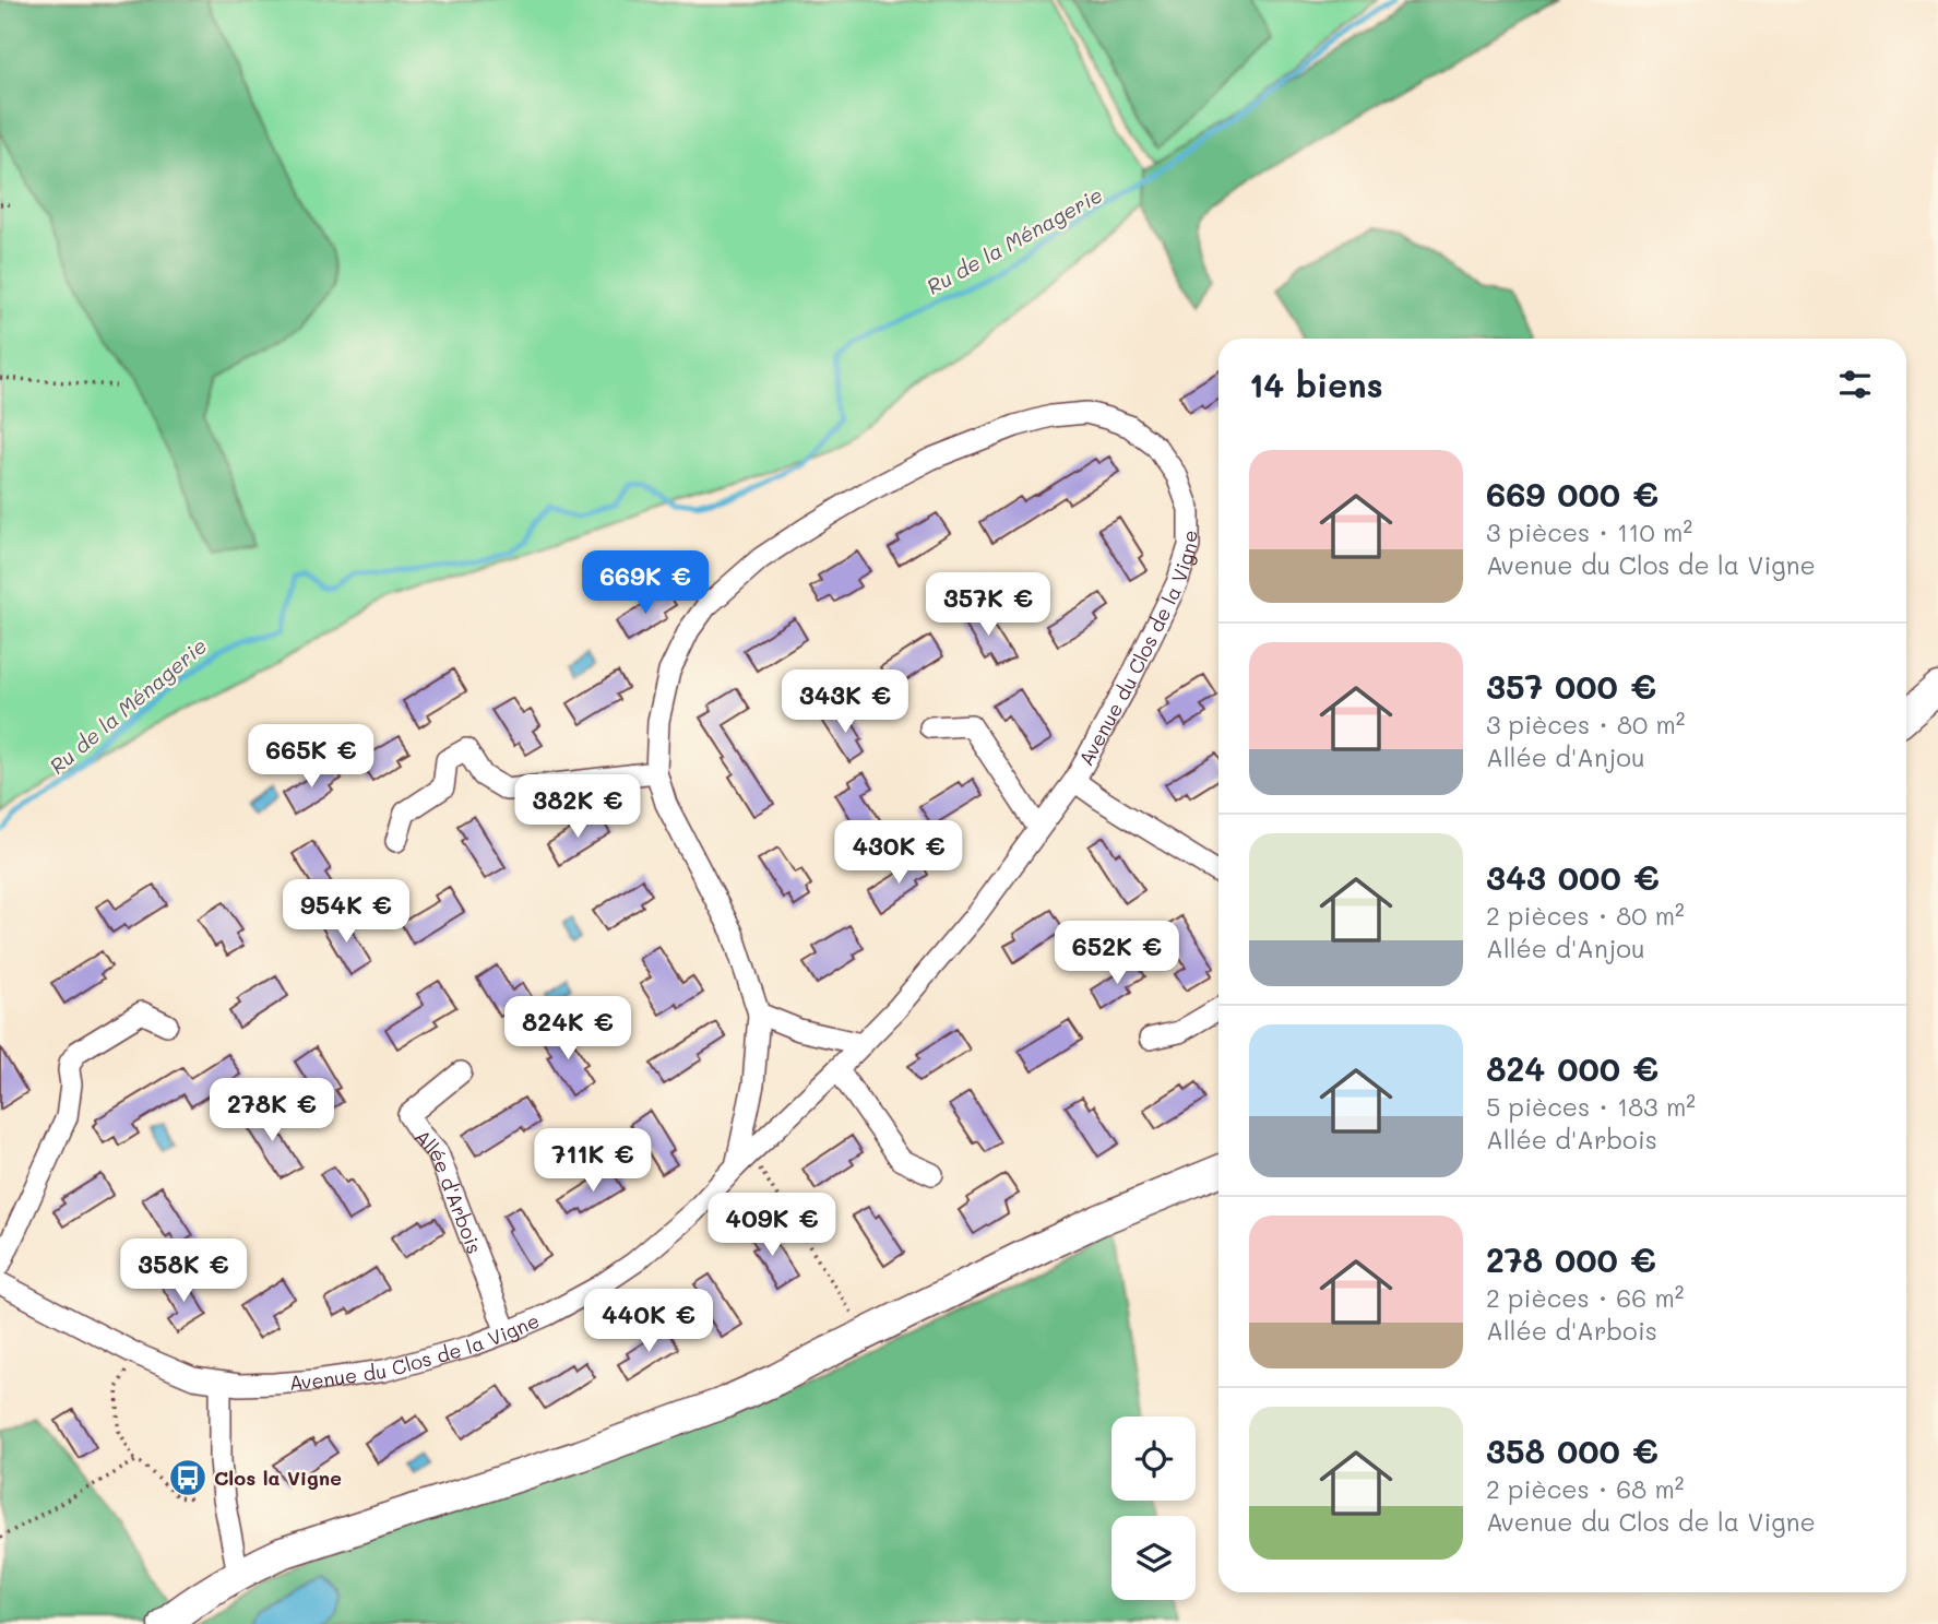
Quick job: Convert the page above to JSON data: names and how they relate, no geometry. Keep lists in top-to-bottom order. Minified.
{"streets":{"street":["Avenue du Clos de la Vigne","Allée d'Arbois"]},"crossings":[["Avenue du Clos de la Vigne","Allée d'Arbois"]],"water":["Ru de la Ménagerie"],"places":{"bus stop":["Clos la Vigne"]},"page":{"heading":"14 biens","list":[{"name":"669 000 €","note":"3 pièces · 110 m² · Avenue du Clos de la Vigne"},{"name":"357 000 €","note":"3 pièces · 80 m² · Allée d'Anjou"},{"name":"343 000 €","note":"2 pièces · 80 m² · Allée d'Anjou"},{"name":"824 000 €","note":"5 pièces · 183 m² · Allée d'Arbois"},{"name":"278 000 €","note":"2 pièces · 66 m² · Allée d'Arbois"},{"name":"358 000 €","note":"2 pièces · 68 m² · Avenue du Clos de la Vigne"}],"price":["669K €","357K €","343K €","665K €","382K €","430K €","954K €","652K €","824K €","278K €","711K €","409K €","358K €","440K €"]}}
